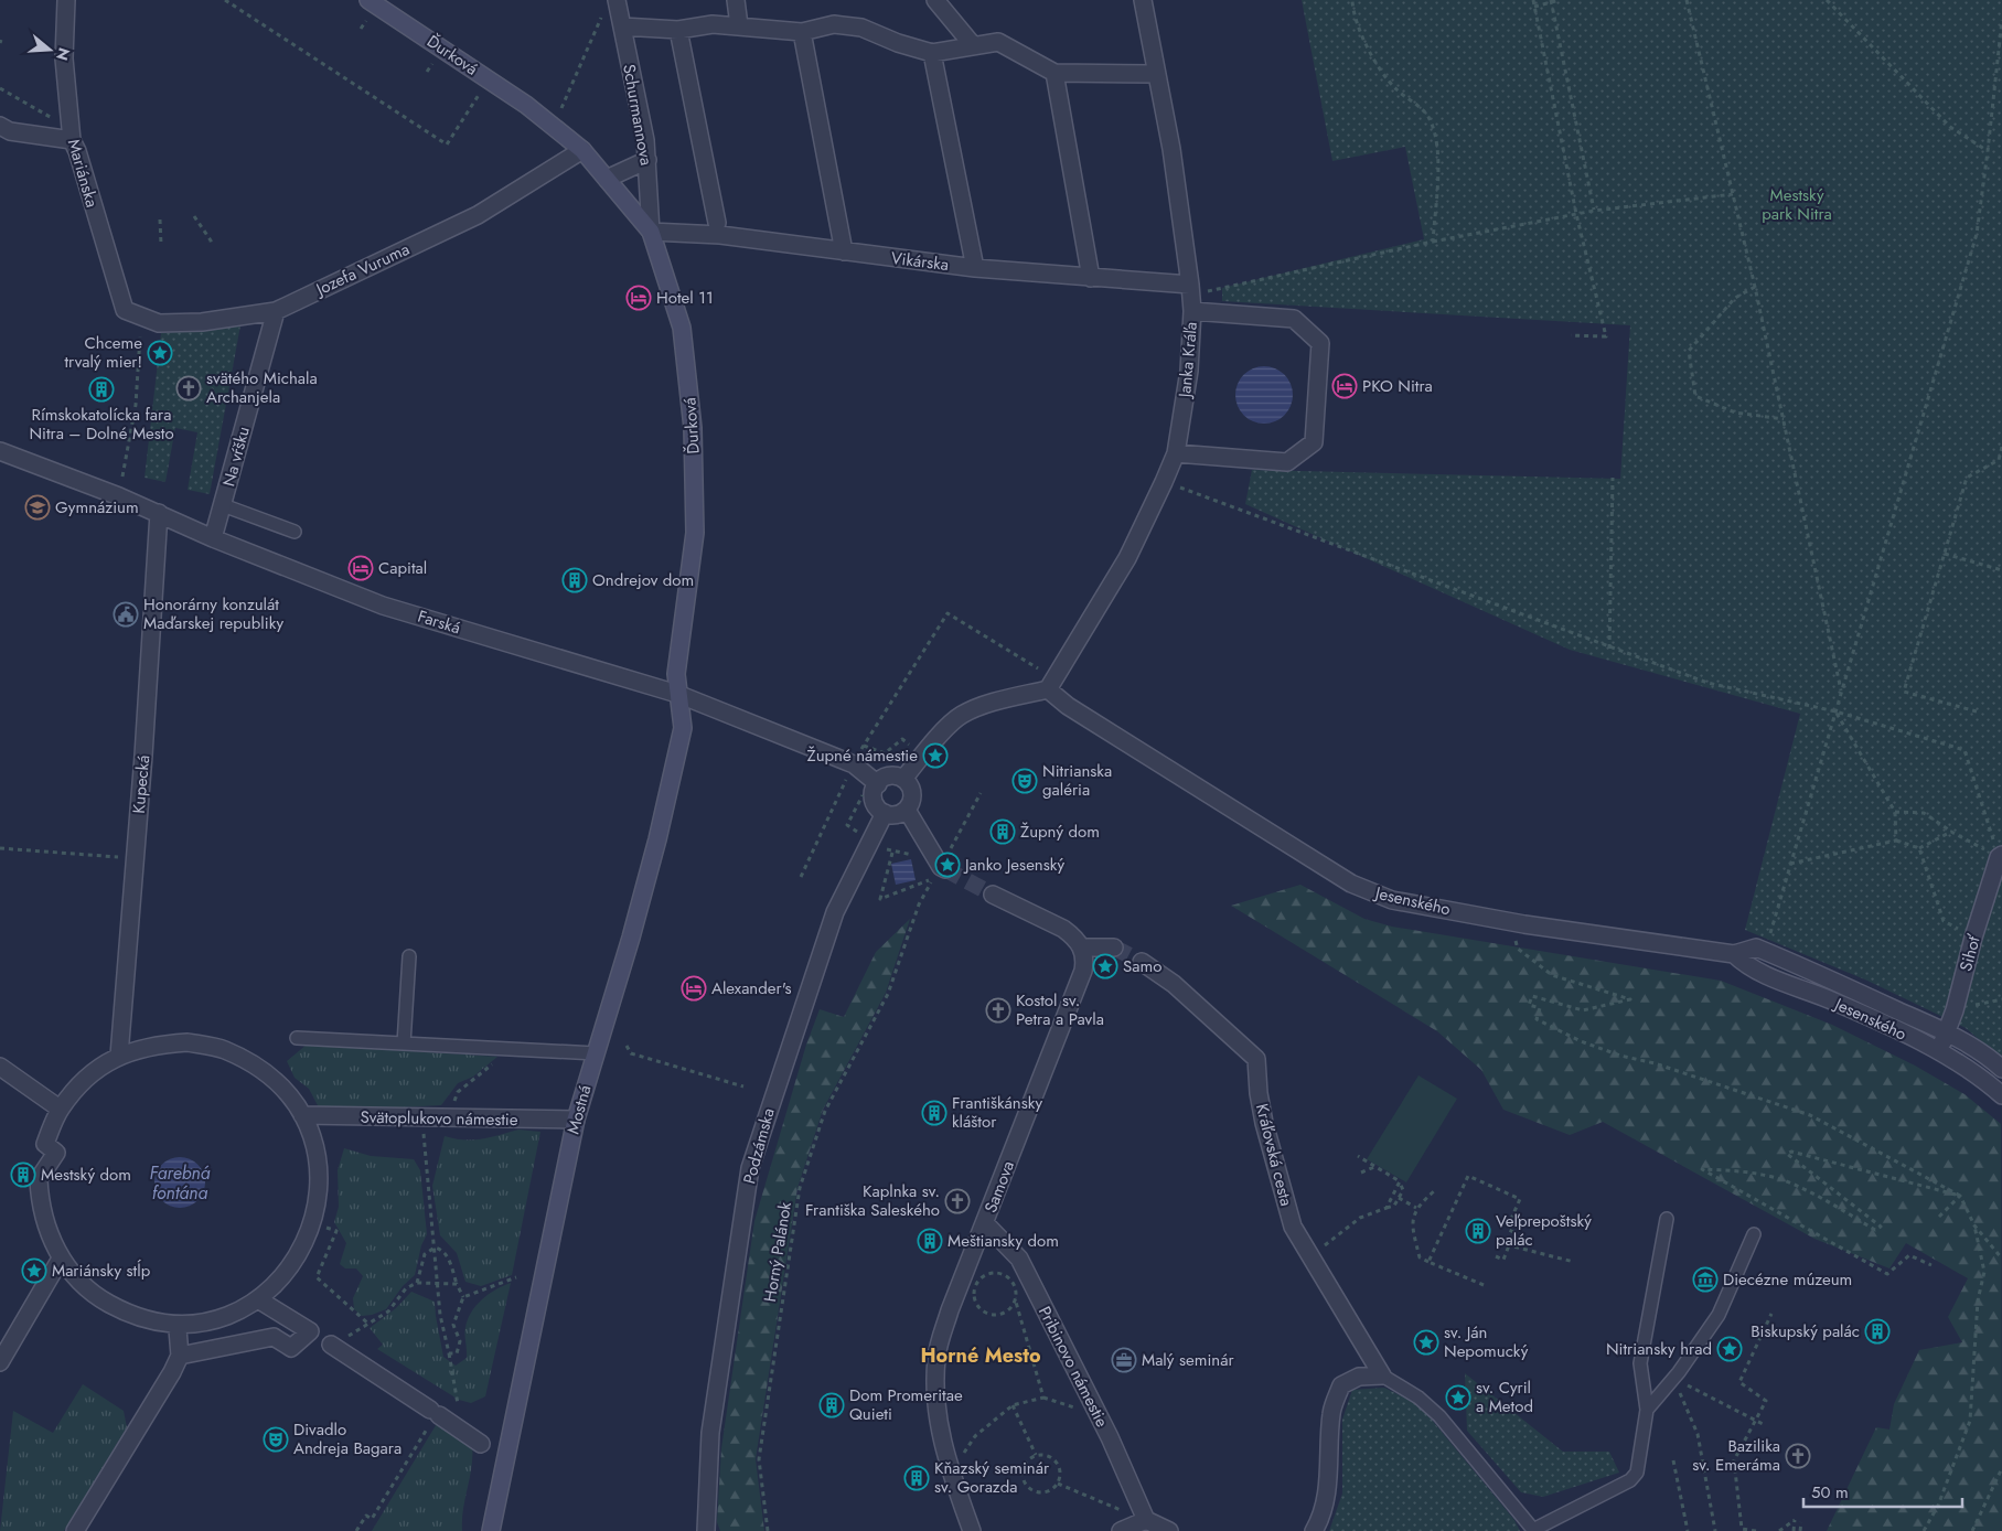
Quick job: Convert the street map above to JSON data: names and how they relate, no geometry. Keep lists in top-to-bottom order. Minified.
{"streets":{"street":["Ďurková","Schurmannova","Mariánska","Vikárska","Jozefa Vuruma","Janka Kráľa","Na vŕšku","Farská","Kupecká","Jesenského","Sihoť","Mostná","Svätoplukovo námestie","Podzámska","Kráľovská cesta","Samova","Pribinovo námestie"],"path":["Horný Palánok"]},"crossings":[["Ďurková","Schurmannova"],["Ďurková","Vikárska"],["Ďurková","Jozefa Vuruma"],["Ďurková","Farská"],["Ďurková","Mostná"],["Schurmannova","Vikárska"],["Mariánska","Jozefa Vuruma"],["Vikárska","Janka Kráľa"],["Jozefa Vuruma","Na vŕšku"],["Janka Kráľa","Jesenského"],["Na vŕšku","Farská"],["Farská","Kupecká"],["Farská","Mostná"],["Farská","Podzámska"],["Jesenského","Sihoť"],["Mostná","Svätoplukovo námestie"],["Samova","Pribinovo námestie"]],"districts":["Horné Mesto"],"water":["Farebná fontána"],"parks":["Mestský park Nitra"],"places":{"hotel":["Hotel 11","PKO Nitra","Capital","Alexander's"],"place":["Chceme trvalý mier!","Župné námestie","Janko Jesenský","Samo","Mariánsky stĺp","sv. Ján Nepomucký","Nitriansky hrad","sv. Cyril a Metod"],"church":["svätého Michala Archanjela","Kostol sv. Petra a Pavla","Kaplnka sv. Františka Saleského","Bazilika sv. Emeráma"],"building":["Rímskokatolícka fara Nitra – Dolné Mesto","Ondrejov dom","Župný dom","Františkánsky kláštor","Mestský dom","Veľprepoštský palác","Meštiansky dom","Biskupský palác","Dom Promeritae Quieti","Kňazský seminár sv. Gorazda"],"school or university":["Gymnázium"],"public building":["Honorárny konzulát Maďarskej republiky"],"theatre":["Nitrianska galéria","Divadlo Andreja Bagara"],"museum":["Diecézne múzeum"],"office":["Malý seminár"]},"scale_bar":"50 m","north":"right"}
